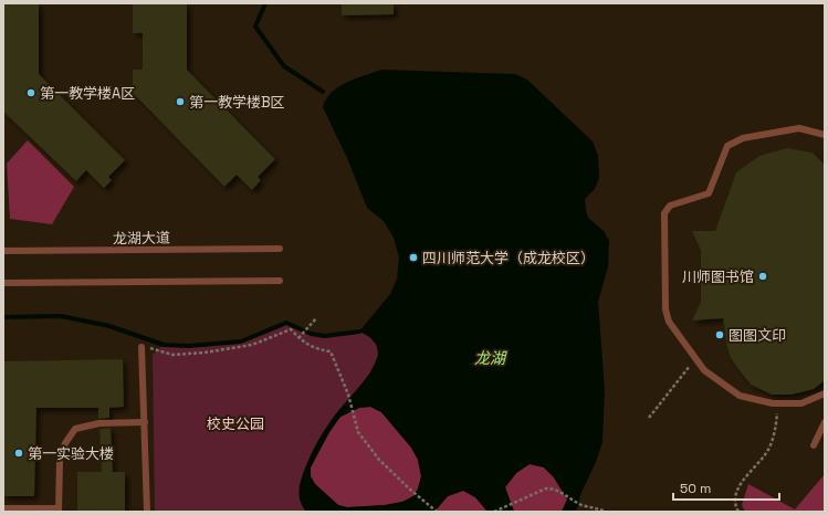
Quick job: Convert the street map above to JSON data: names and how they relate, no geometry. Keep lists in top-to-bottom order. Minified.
{"streets":{"lane":["龙湖大道"]},"water":["龙湖"],"parks":["校史公园"],"places":["第一教学楼A区","第一教学楼B区","四川师范大学（成龙校区）","川师图书馆","图图文印","第一实验大楼"],"scale_bar":"50 m"}
